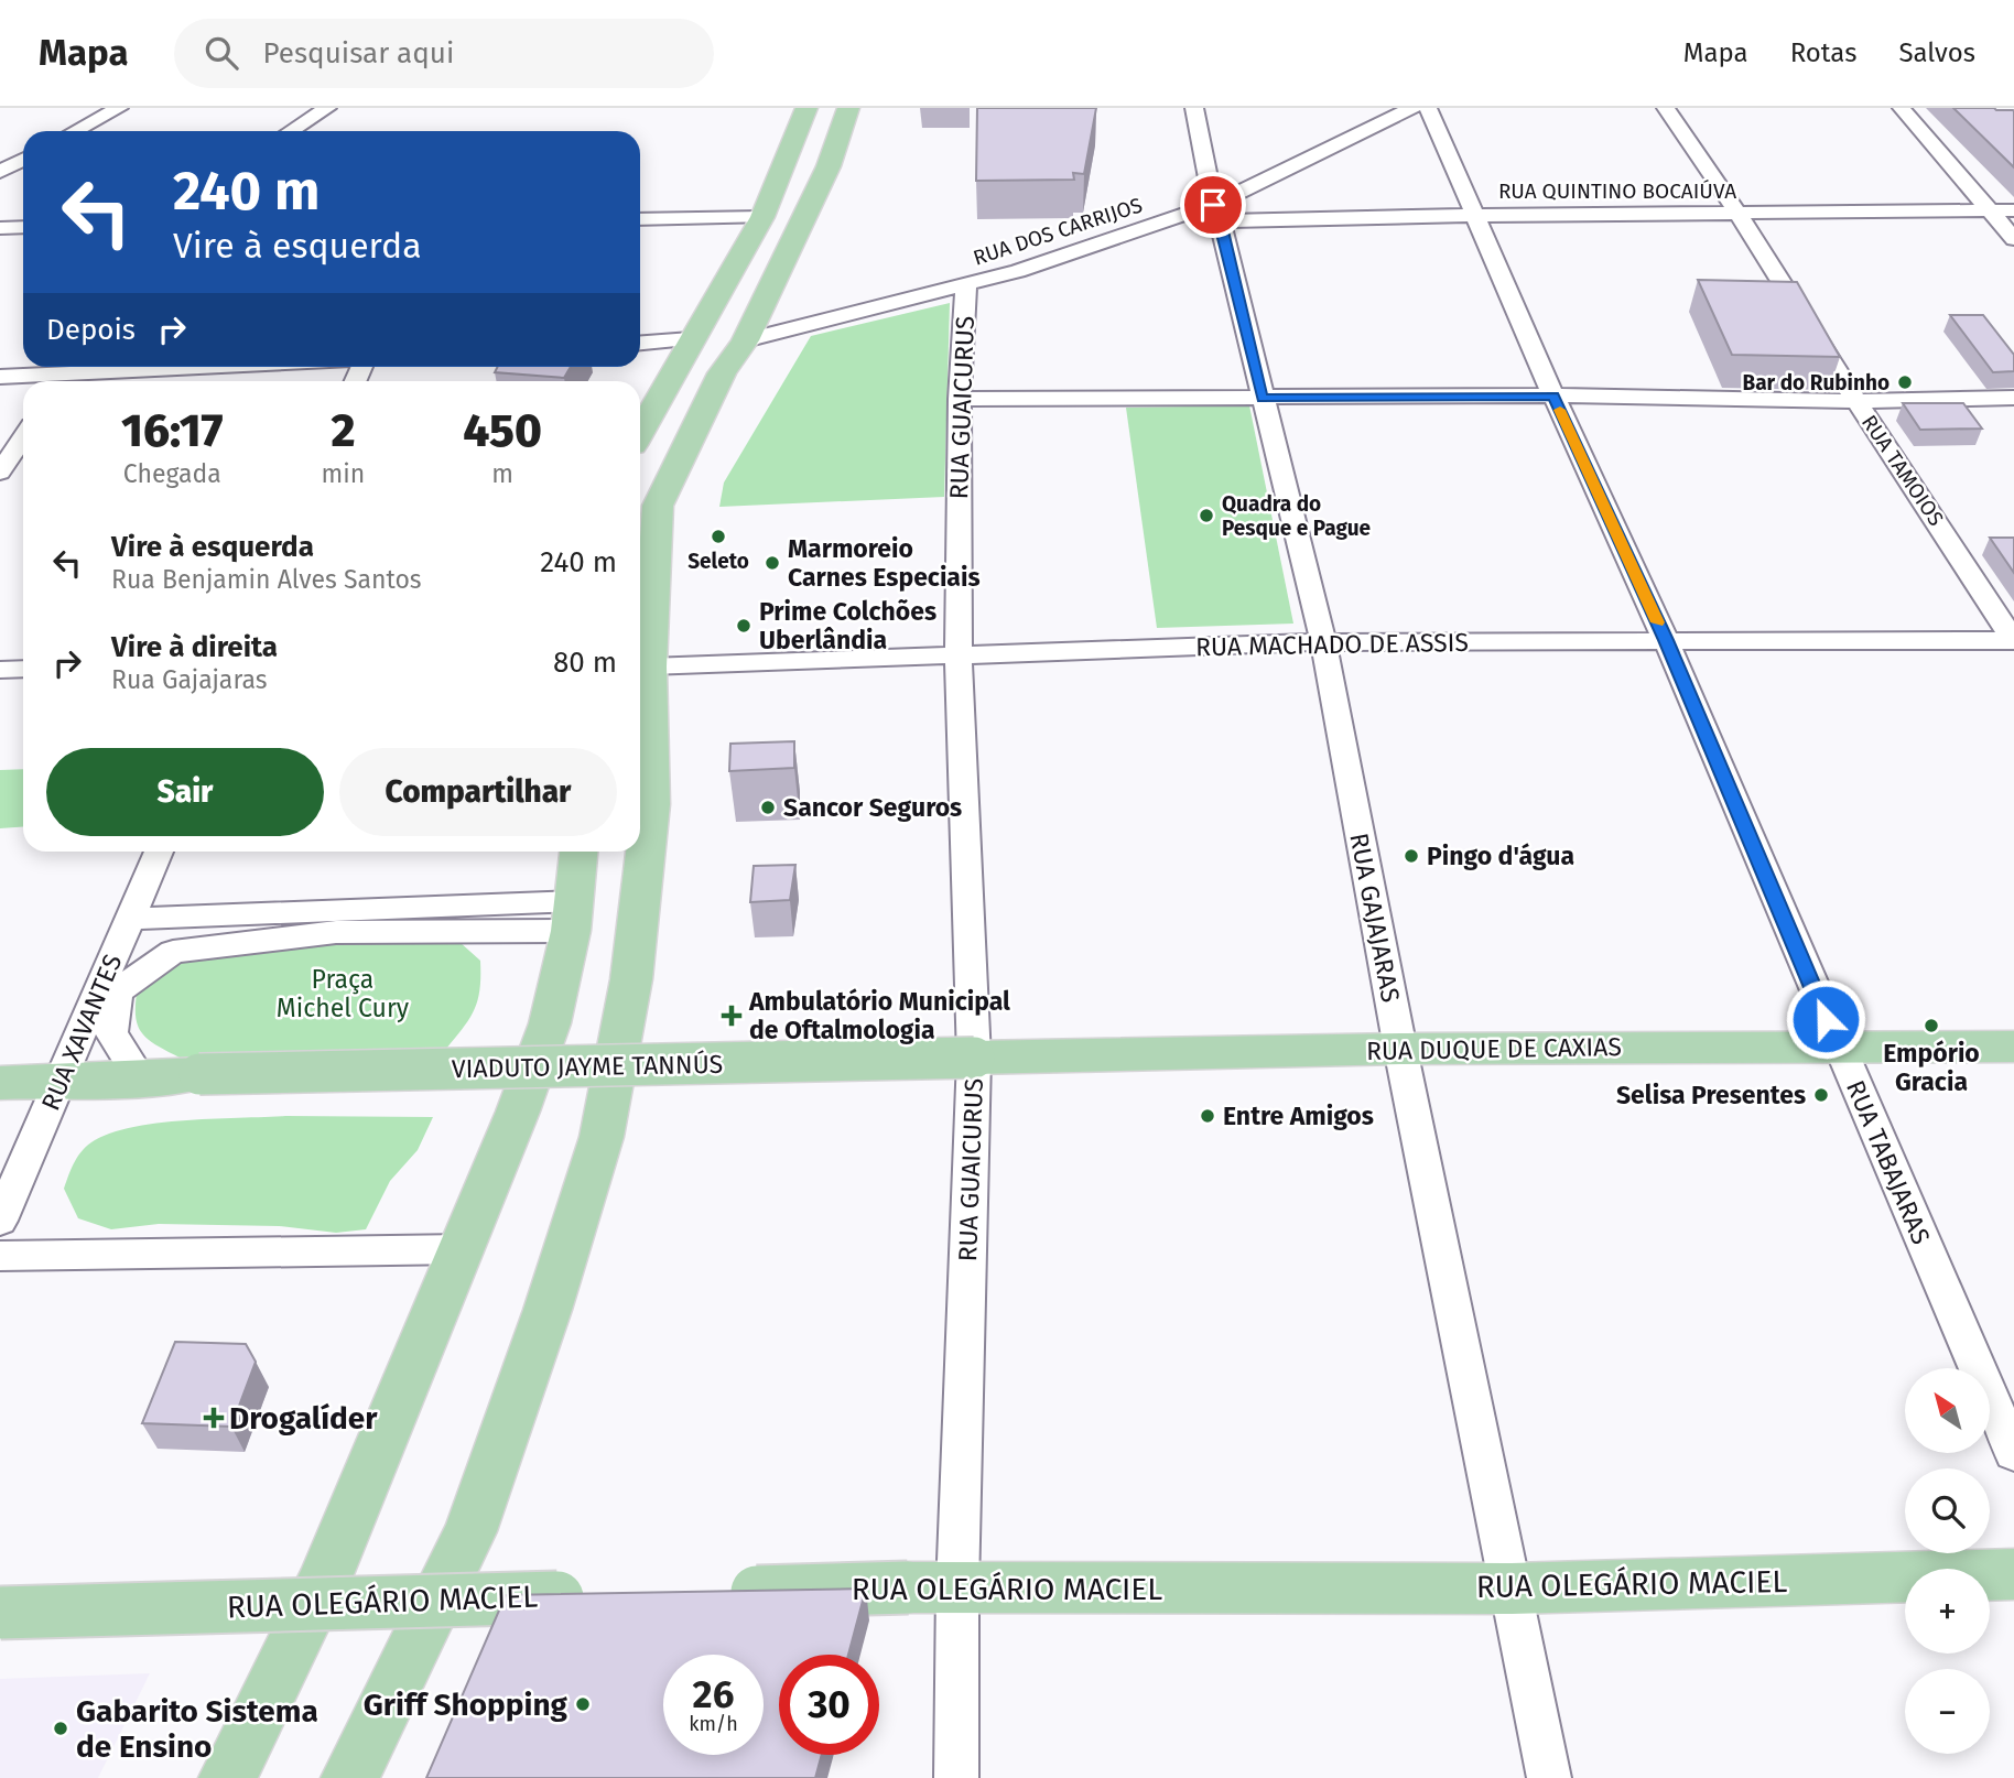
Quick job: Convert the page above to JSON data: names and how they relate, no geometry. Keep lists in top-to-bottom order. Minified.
{"streets":{"main road":["RUA DUQUE DE CAXIAS","VIADUTO JAYME TANNÚS","RUA OLEGÁRIO MACIEL"],"street":["RUA QUINTINO BOCAIÚVA","RUA DOS CARRIJOS","RUA GUAICURUS","RUA TAMOIOS","RUA MACHADO DE ASSIS","RUA GAJAJARAS","RUA XAVANTES","RUA TABAJARAS"]},"crossings":[["RUA QUINTINO BOCAIÚVA","RUA DOS CARRIJOS"],["RUA QUINTINO BOCAIÚVA","RUA TAMOIOS"],["RUA QUINTINO BOCAIÚVA","RUA GAJAJARAS"],["RUA QUINTINO BOCAIÚVA","RUA TABAJARAS"],["RUA DOS CARRIJOS","RUA GUAICURUS"],["RUA DOS CARRIJOS","RUA GAJAJARAS"],["RUA GUAICURUS","RUA MACHADO DE ASSIS"],["RUA GUAICURUS","RUA DUQUE DE CAXIAS"],["RUA GUAICURUS","VIADUTO JAYME TANNÚS"],["RUA GUAICURUS","RUA OLEGÁRIO MACIEL"],["RUA TAMOIOS","RUA MACHADO DE ASSIS"],["RUA MACHADO DE ASSIS","RUA GAJAJARAS"],["RUA MACHADO DE ASSIS","RUA TABAJARAS"],["RUA GAJAJARAS","RUA DUQUE DE CAXIAS"],["RUA GAJAJARAS","RUA OLEGÁRIO MACIEL"],["RUA XAVANTES","VIADUTO JAYME TANNÚS"],["RUA DUQUE DE CAXIAS","VIADUTO JAYME TANNÚS"],["RUA DUQUE DE CAXIAS","RUA TABAJARAS"]],"parks":["Praça Michel Cury"],"places":{"other":["Bar do Rubinho","Quadra do Pesque e Pague","Seleto","Marmoreio Carnes Especiais","Prime Colchões Uberlândia","Sancor Seguros","Pingo d'água","Empório Gracia","Selisa Presentes","Entre Amigos","Griff Shopping","Gabarito Sistema de Ensino"],"health":["Ambulatório Municipal de Oftalmologia","Drogalíder"]},"north":"top left","page":{"header":"Mapa","search":"Pesquisar aqui","nav":["Mapa","Rotas","Salvos"],"turn":["240 m","Vire à esquerda"],"then":"Depois","eta":["16:17","Chegada","2","min","450","m"],"list":[{"name":"Vire à esquerda","note":"Rua Benjamin Alves Santos","value":"240 m"},{"name":"Vire à direita","note":"Rua Gajajaras","value":"80 m"}],"buttons":["Sair","Compartilhar"],"map_buttons":["+","−"],"speed":"26 km/h","limit":"30"}}
